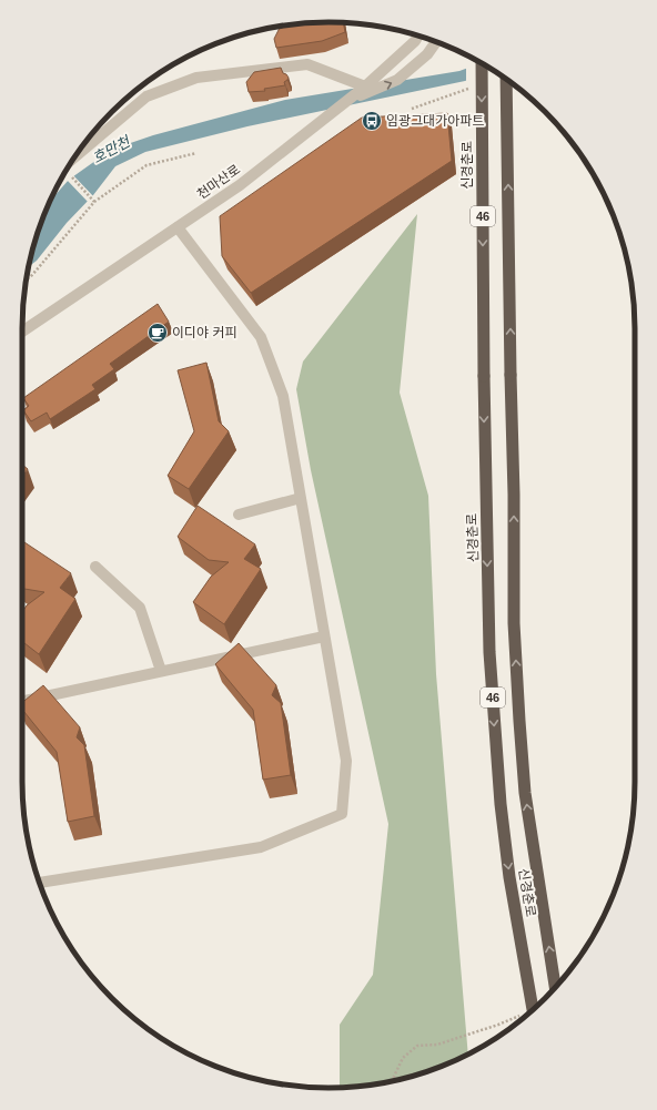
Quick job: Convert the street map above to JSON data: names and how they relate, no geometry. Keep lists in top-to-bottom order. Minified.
{"streets":{"highway":["신경춘로","46"],"street":["천마산로"]},"water":["호만천"],"places":{"bus stop":["임광그대가아파트"],"cafe":["이디야 커피"]}}
